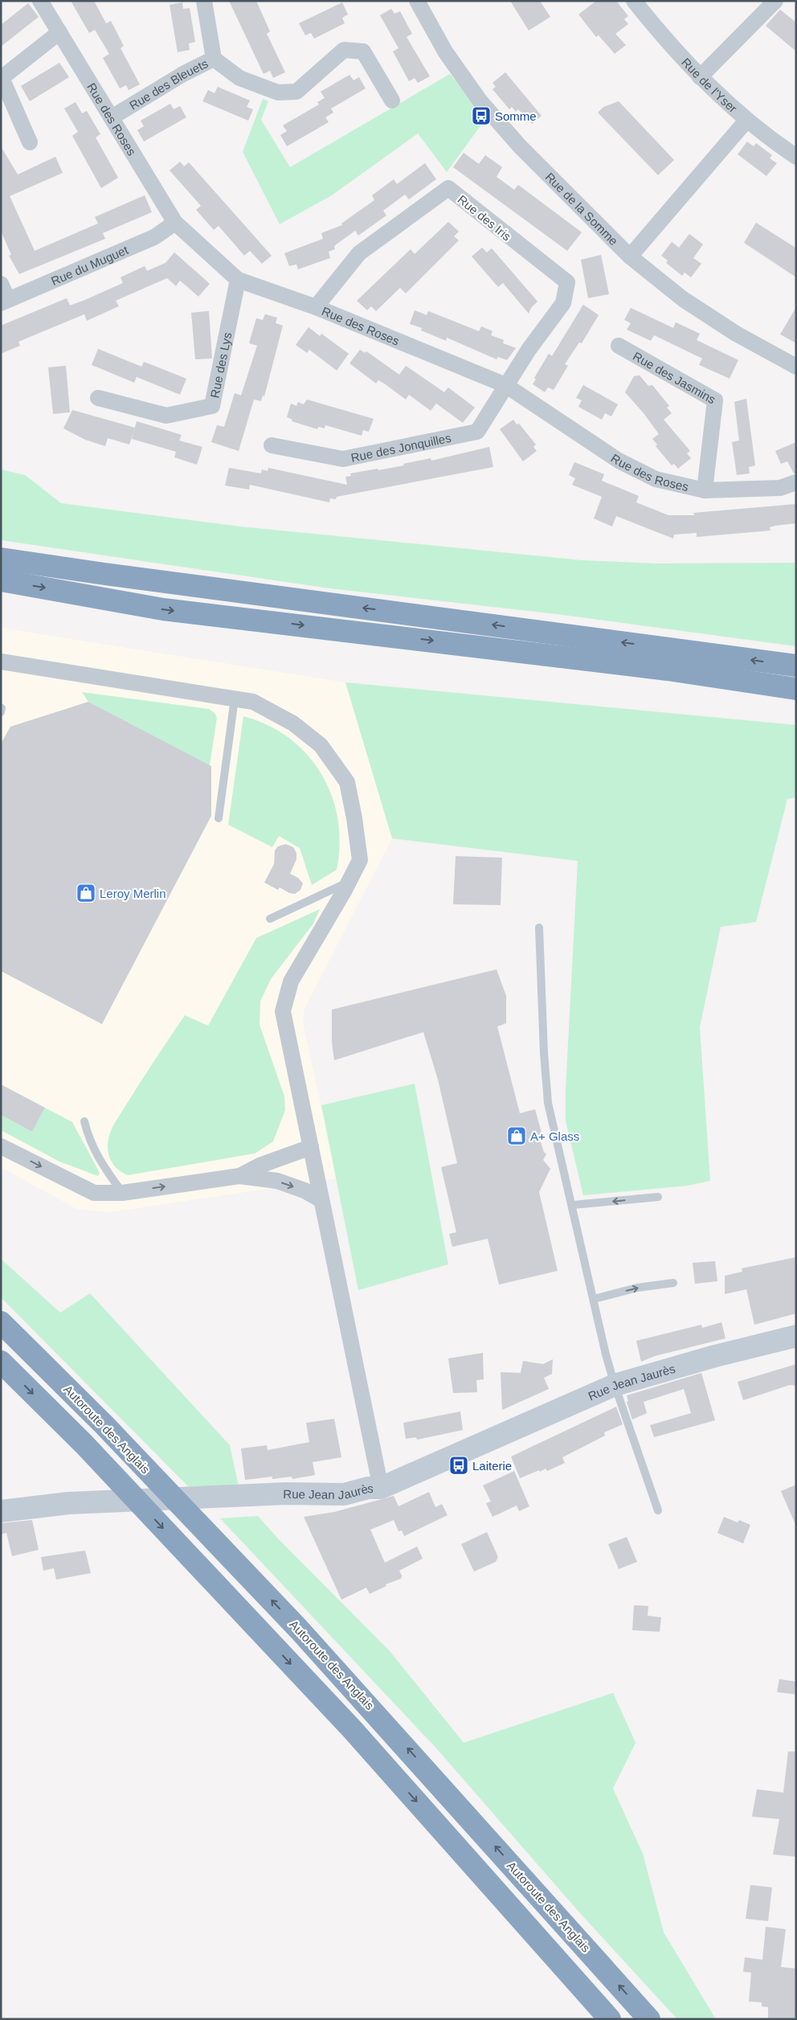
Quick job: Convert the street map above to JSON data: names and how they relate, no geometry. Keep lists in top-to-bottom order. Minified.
{"streets":{"highway":["Autoroute des Anglais"],"street":["Rue des Bleuets","Rue de l'Yser","Rue des Roses","Rue de la Somme","Rue des Iris","Rue du Muguet","Rue des Lys","Rue des Jasmins","Rue des Jonquilles","Rue Jean Jaurès"]},"crossings":[["Rue des Bleuets","Rue des Roses"],["Rue des Roses","Rue des Iris"],["Rue des Roses","Rue du Muguet"],["Rue des Roses","Rue des Lys"],["Rue des Roses","Rue des Jasmins"],["Rue des Roses","Rue des Jonquilles"],["Rue des Iris","Rue des Jonquilles"]],"places":{"bus stop":["Somme","Laiterie"],"shop":["Leroy Merlin","A+ Glass"]}}
